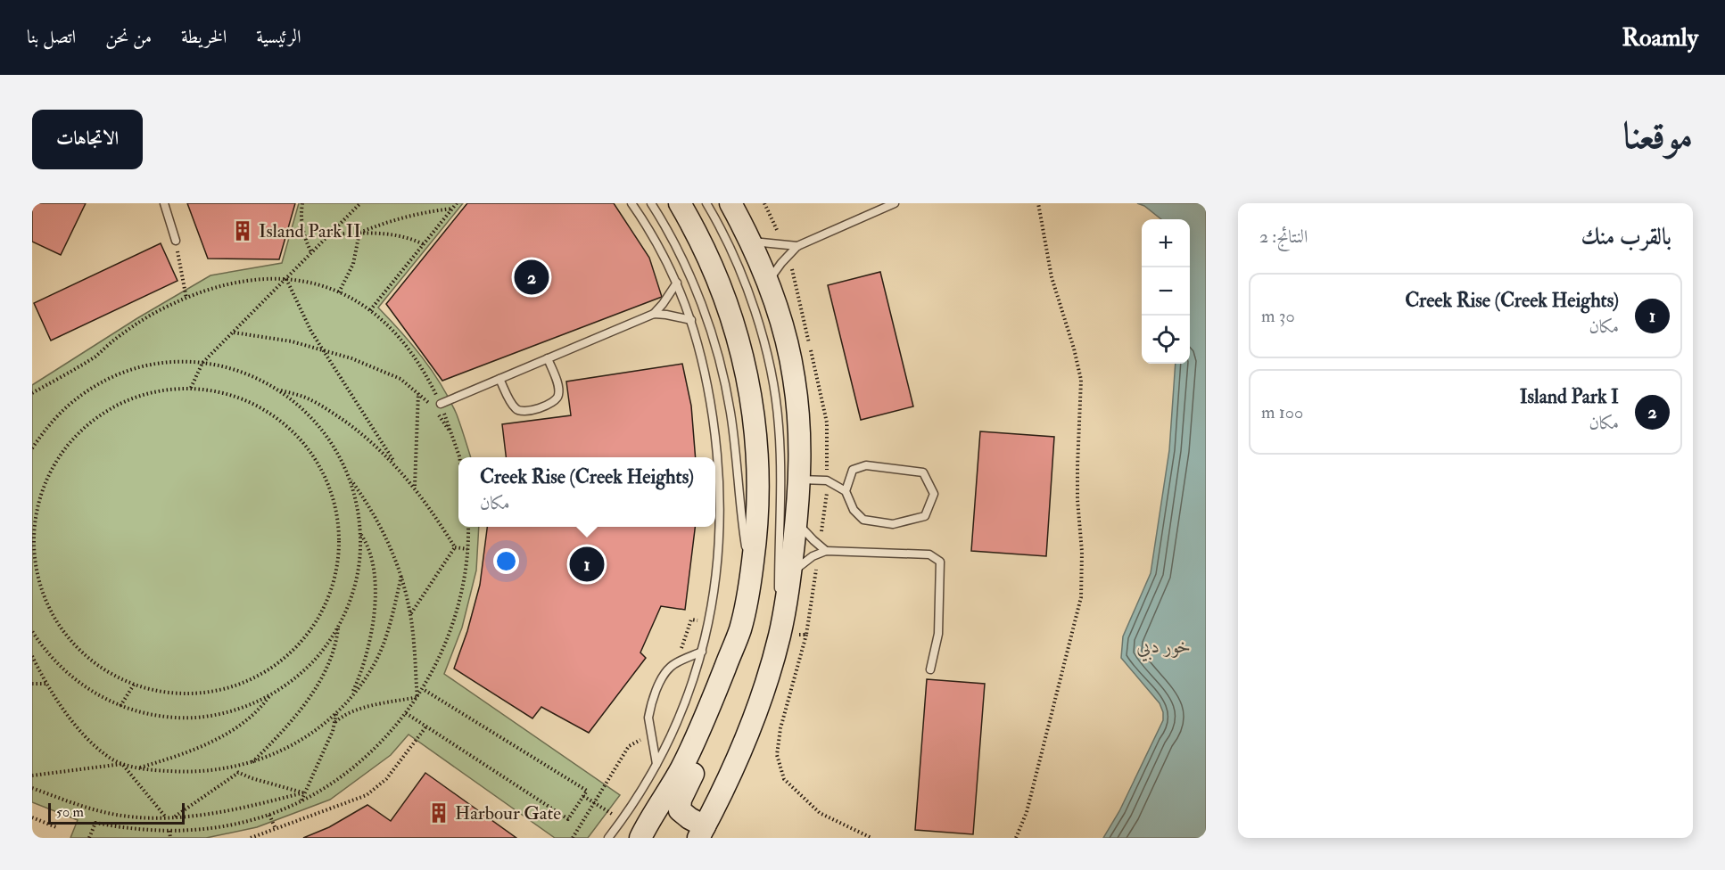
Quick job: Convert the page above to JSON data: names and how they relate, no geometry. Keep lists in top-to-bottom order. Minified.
{"water":["خور دبي"],"places":{"building":["Island Park II","Harbour Gate"]},"scale_bar":"50 m","page":{"header":"Roamly","nav":["الرئيسية","الخريطة","من نحن","اتصل بنا"],"title":"موقعنا","buttons":"الاتجاهات","heading":["بالقرب منك","النتائج: 2"],"map_buttons":["+","−"],"pins":["2","1"],"list":[{"mark":"1","name":"Creek Rise (Creek Heights)","note":"مكان","value":"30 m"},{"mark":"2","name":"Island Park I","note":"مكان","value":"100 m"}],"popup":["Creek Rise (Creek Heights)","مكان"],"scale":"50 m"}}
